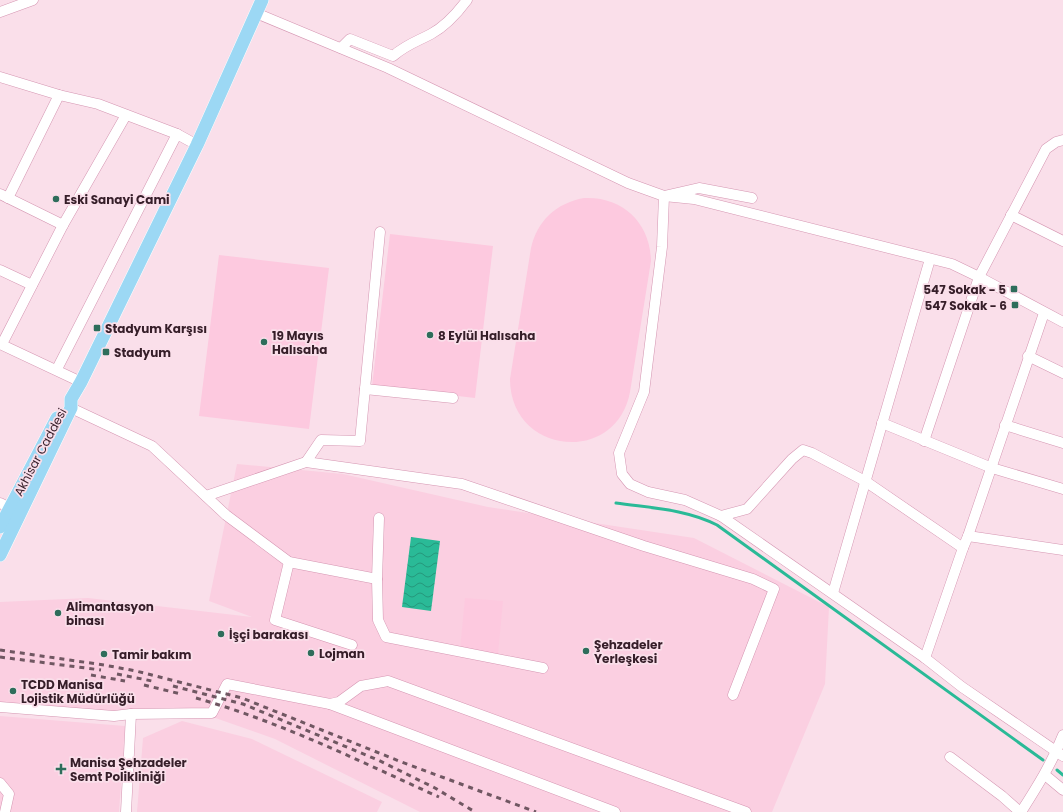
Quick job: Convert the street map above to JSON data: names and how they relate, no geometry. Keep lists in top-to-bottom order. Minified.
{"streets":{"main road":["Akhisar Caddesi"]},"places":{"other":["Eski Sanayi Cami","8 Eylül Halısaha","19 Mayıs Halısaha","Alimantasyon binası","İşçi barakası","Şehzadeler Yerleşkesi","Lojman","Tamir bakım","TCDD Manisa Lojistik Müdürlüğü"],"transit":["547 Sokak - 5","547 Sokak - 6","Stadyum Karşısı","Stadyum"],"health":["Manisa Şehzadeler Semt Polikliniği"]}}
